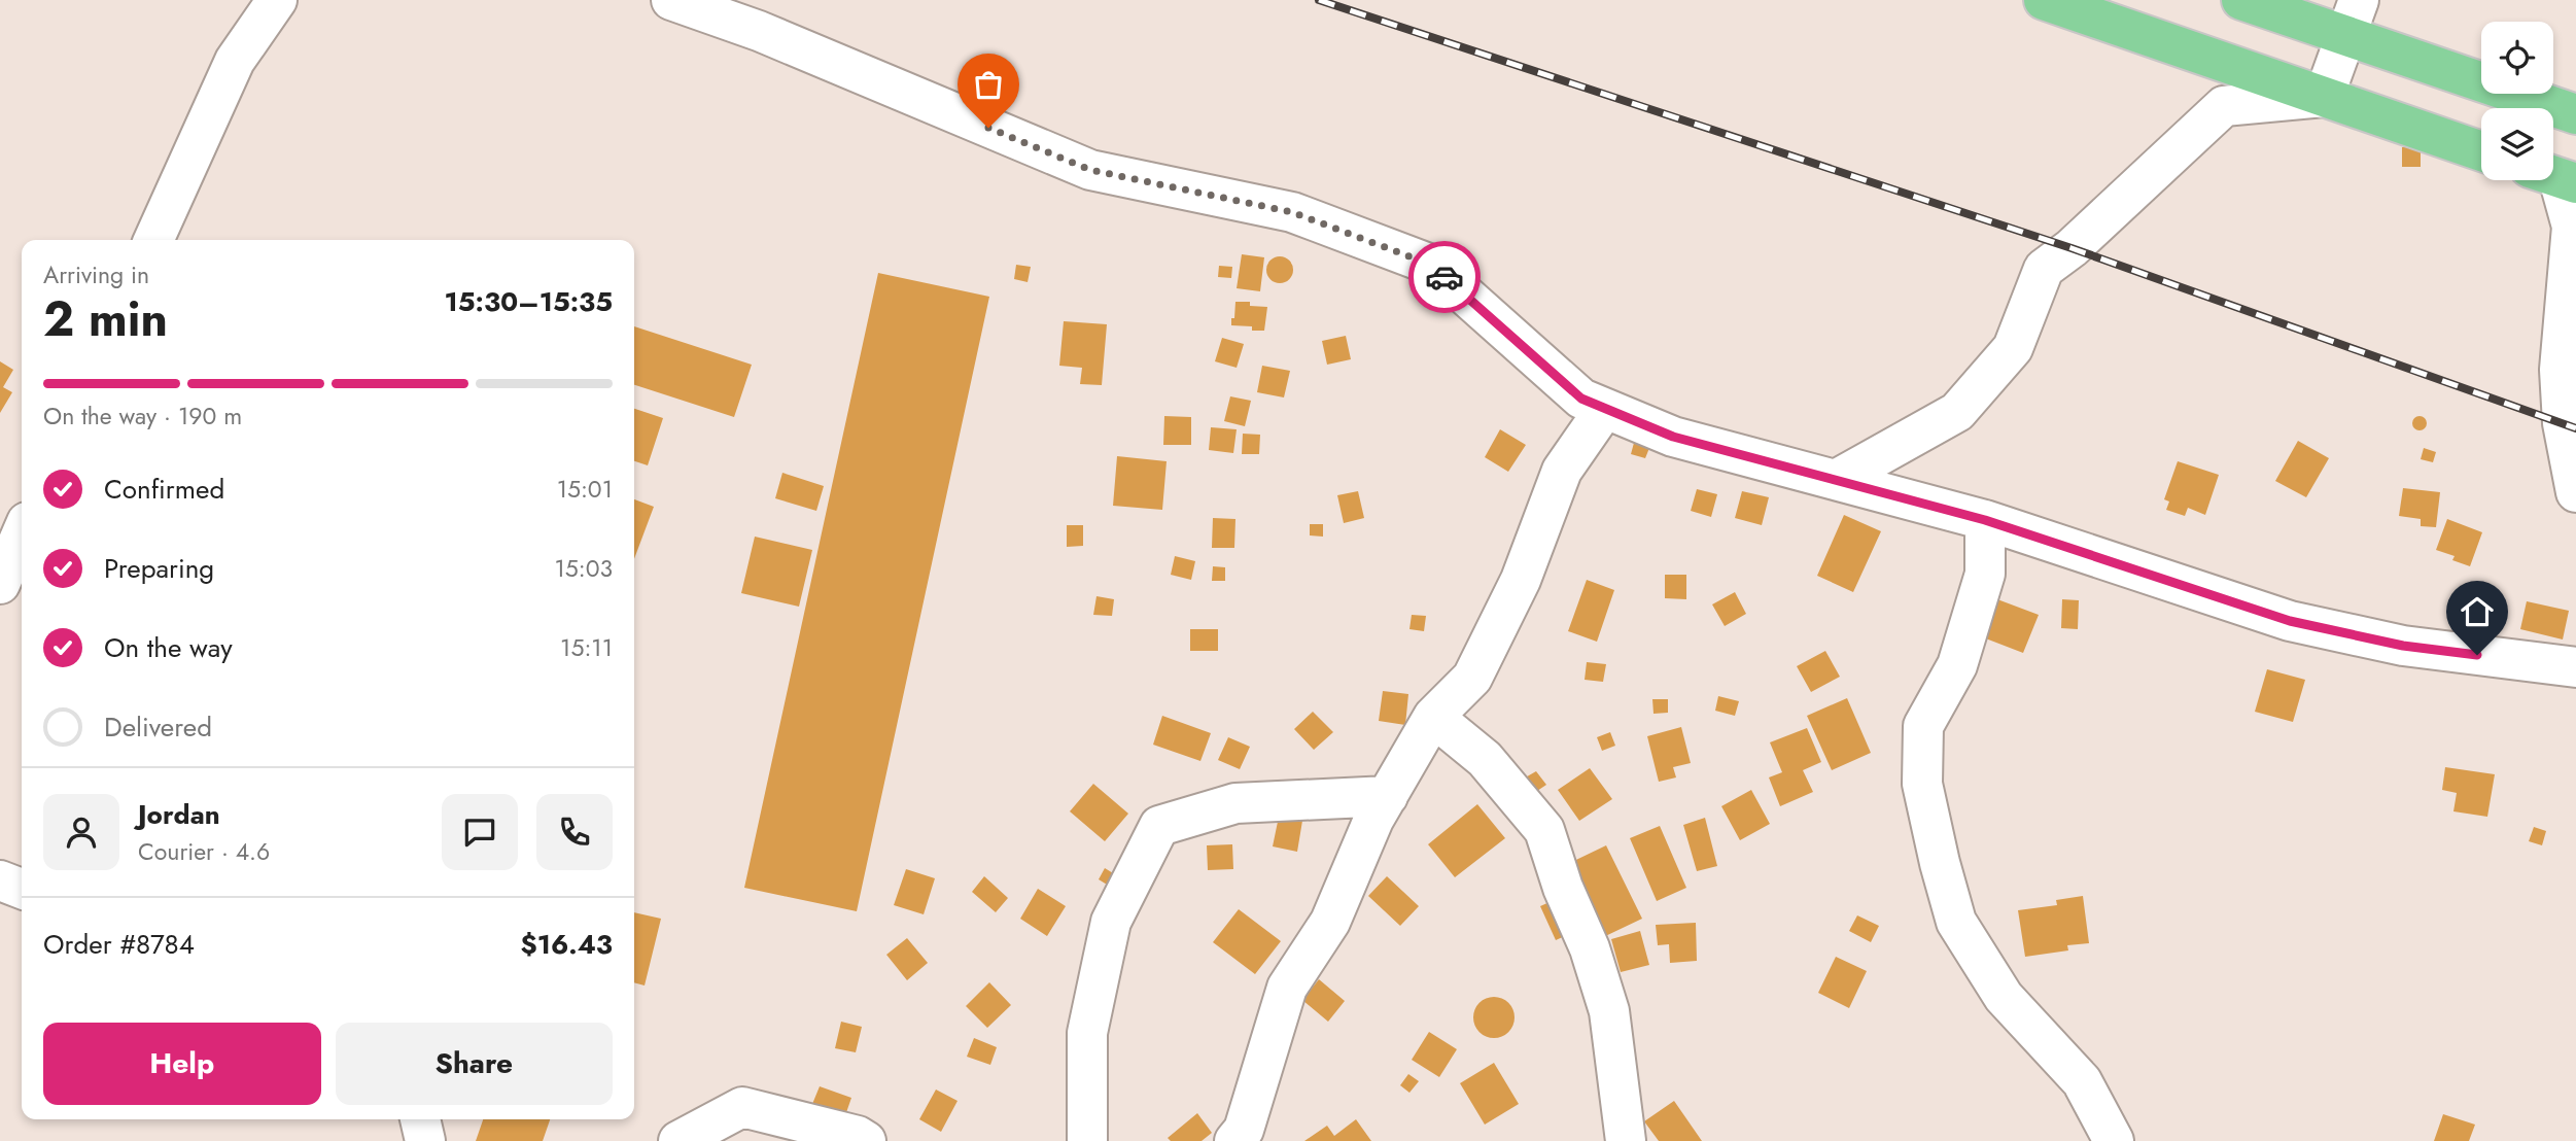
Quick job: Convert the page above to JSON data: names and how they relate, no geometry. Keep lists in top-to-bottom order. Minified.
{"page":{"heading":["2 min","Arriving in","15:30–15:35"],"panel":["Jordan","Courier · 4.6","Order #8784","$16.43"],"bar":"On the way · 190 m","list":[["Confirmed","15:01"],["Preparing","15:03"],["On the way","15:11"],"Delivered"],"buttons":["Help","Share"]}}
